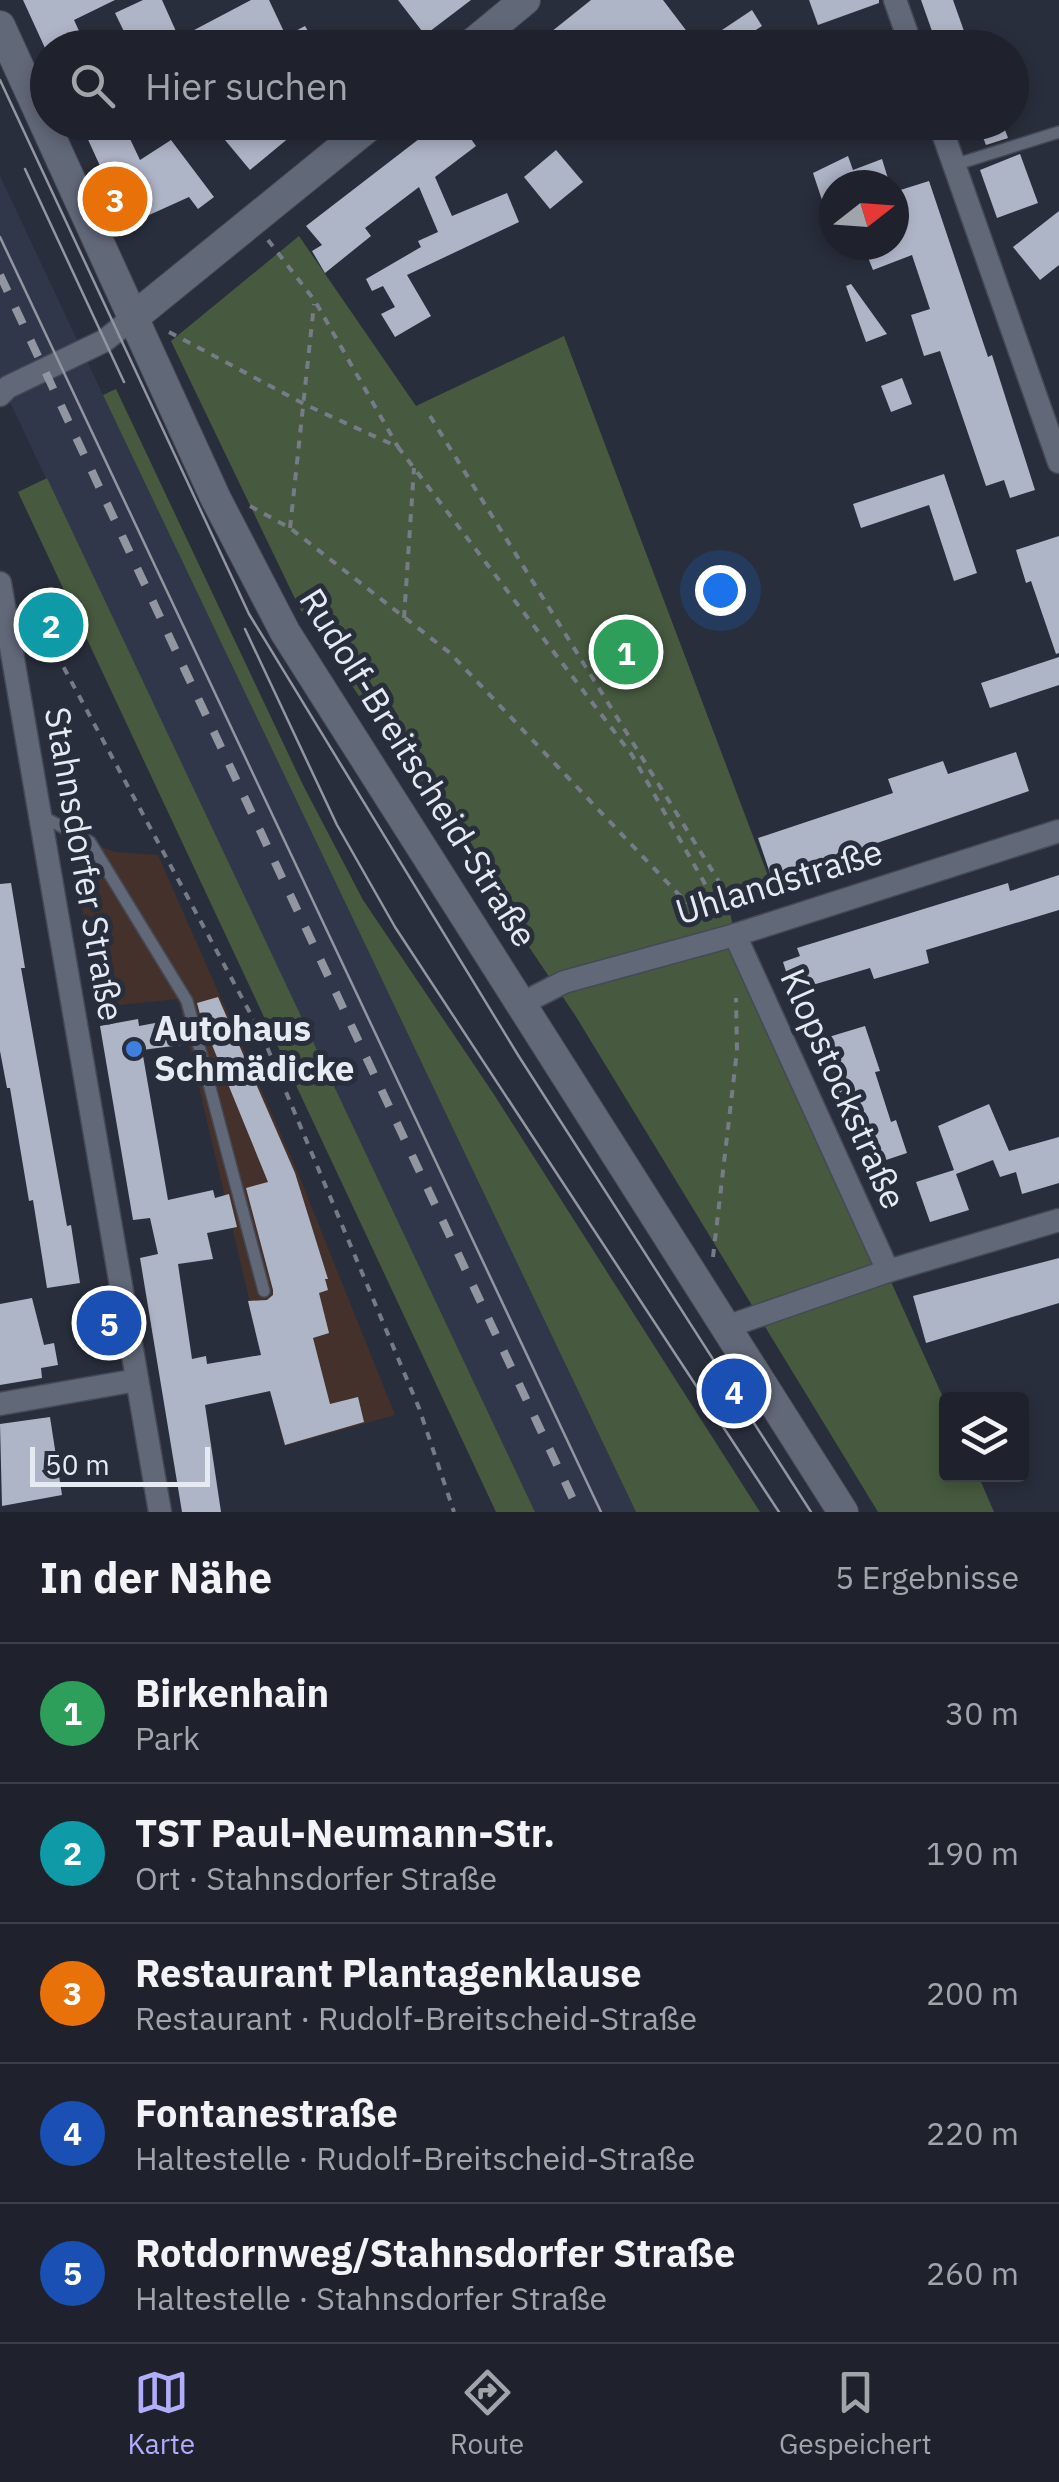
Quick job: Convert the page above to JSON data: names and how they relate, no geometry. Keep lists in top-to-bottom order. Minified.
{"streets":{"street":["Rudolf-Breitscheid-Straße","Stahnsdorfer Straße","Uhlandstraße","Klopstockstraße"]},"crossings":[["Rudolf-Breitscheid-Straße","Uhlandstraße"],["Uhlandstraße","Klopstockstraße"]],"places":["Autohaus Schmädicke"],"scale_bar":"50 m","north":"right","page":{"search":"Hier suchen","pins":["3","2","1","5","4"],"scale":"50 m","heading":["In der Nähe","5 Ergebnisse"],"list":[{"mark":"1","name":"Birkenhain","note":"Park","value":"30 m"},{"mark":"2","name":"TST Paul-Neumann-Str.","note":"Ort · Stahnsdorfer Straße","value":"190 m"},{"mark":"3","name":"Restaurant Plantagenklause","note":"Restaurant · Rudolf-Breitscheid-Straße","value":"200 m"},{"mark":"4","name":"Fontanestraße","note":"Haltestelle · Rudolf-Breitscheid-Straße","value":"220 m"},{"mark":"5","name":"Rotdornweg/Stahnsdorfer Straße","note":"Haltestelle · Stahnsdorfer Straße","value":"260 m"}],"nav":["Karte","Route","Gespeichert"]}}
